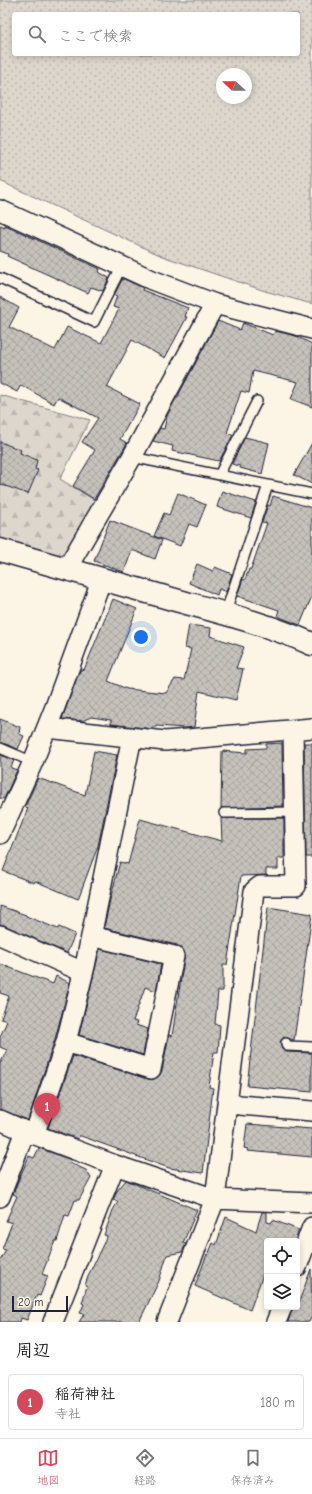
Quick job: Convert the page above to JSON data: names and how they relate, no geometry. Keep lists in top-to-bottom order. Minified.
{"scale_bar":"20 m","north":"left","page":{"search":"ここで検索","pins":"1","scale":"20 m","heading":"周辺","list":[{"mark":"1","name":"稲荷神社","note":"寺社","value":"180 m"}],"nav":["地図","経路","保存済み"]}}
